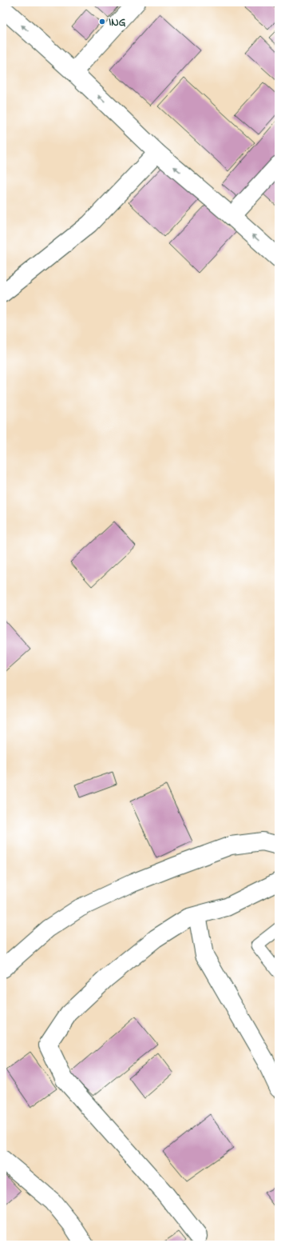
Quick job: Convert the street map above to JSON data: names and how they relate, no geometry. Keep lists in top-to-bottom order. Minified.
{"places":["ING"]}
